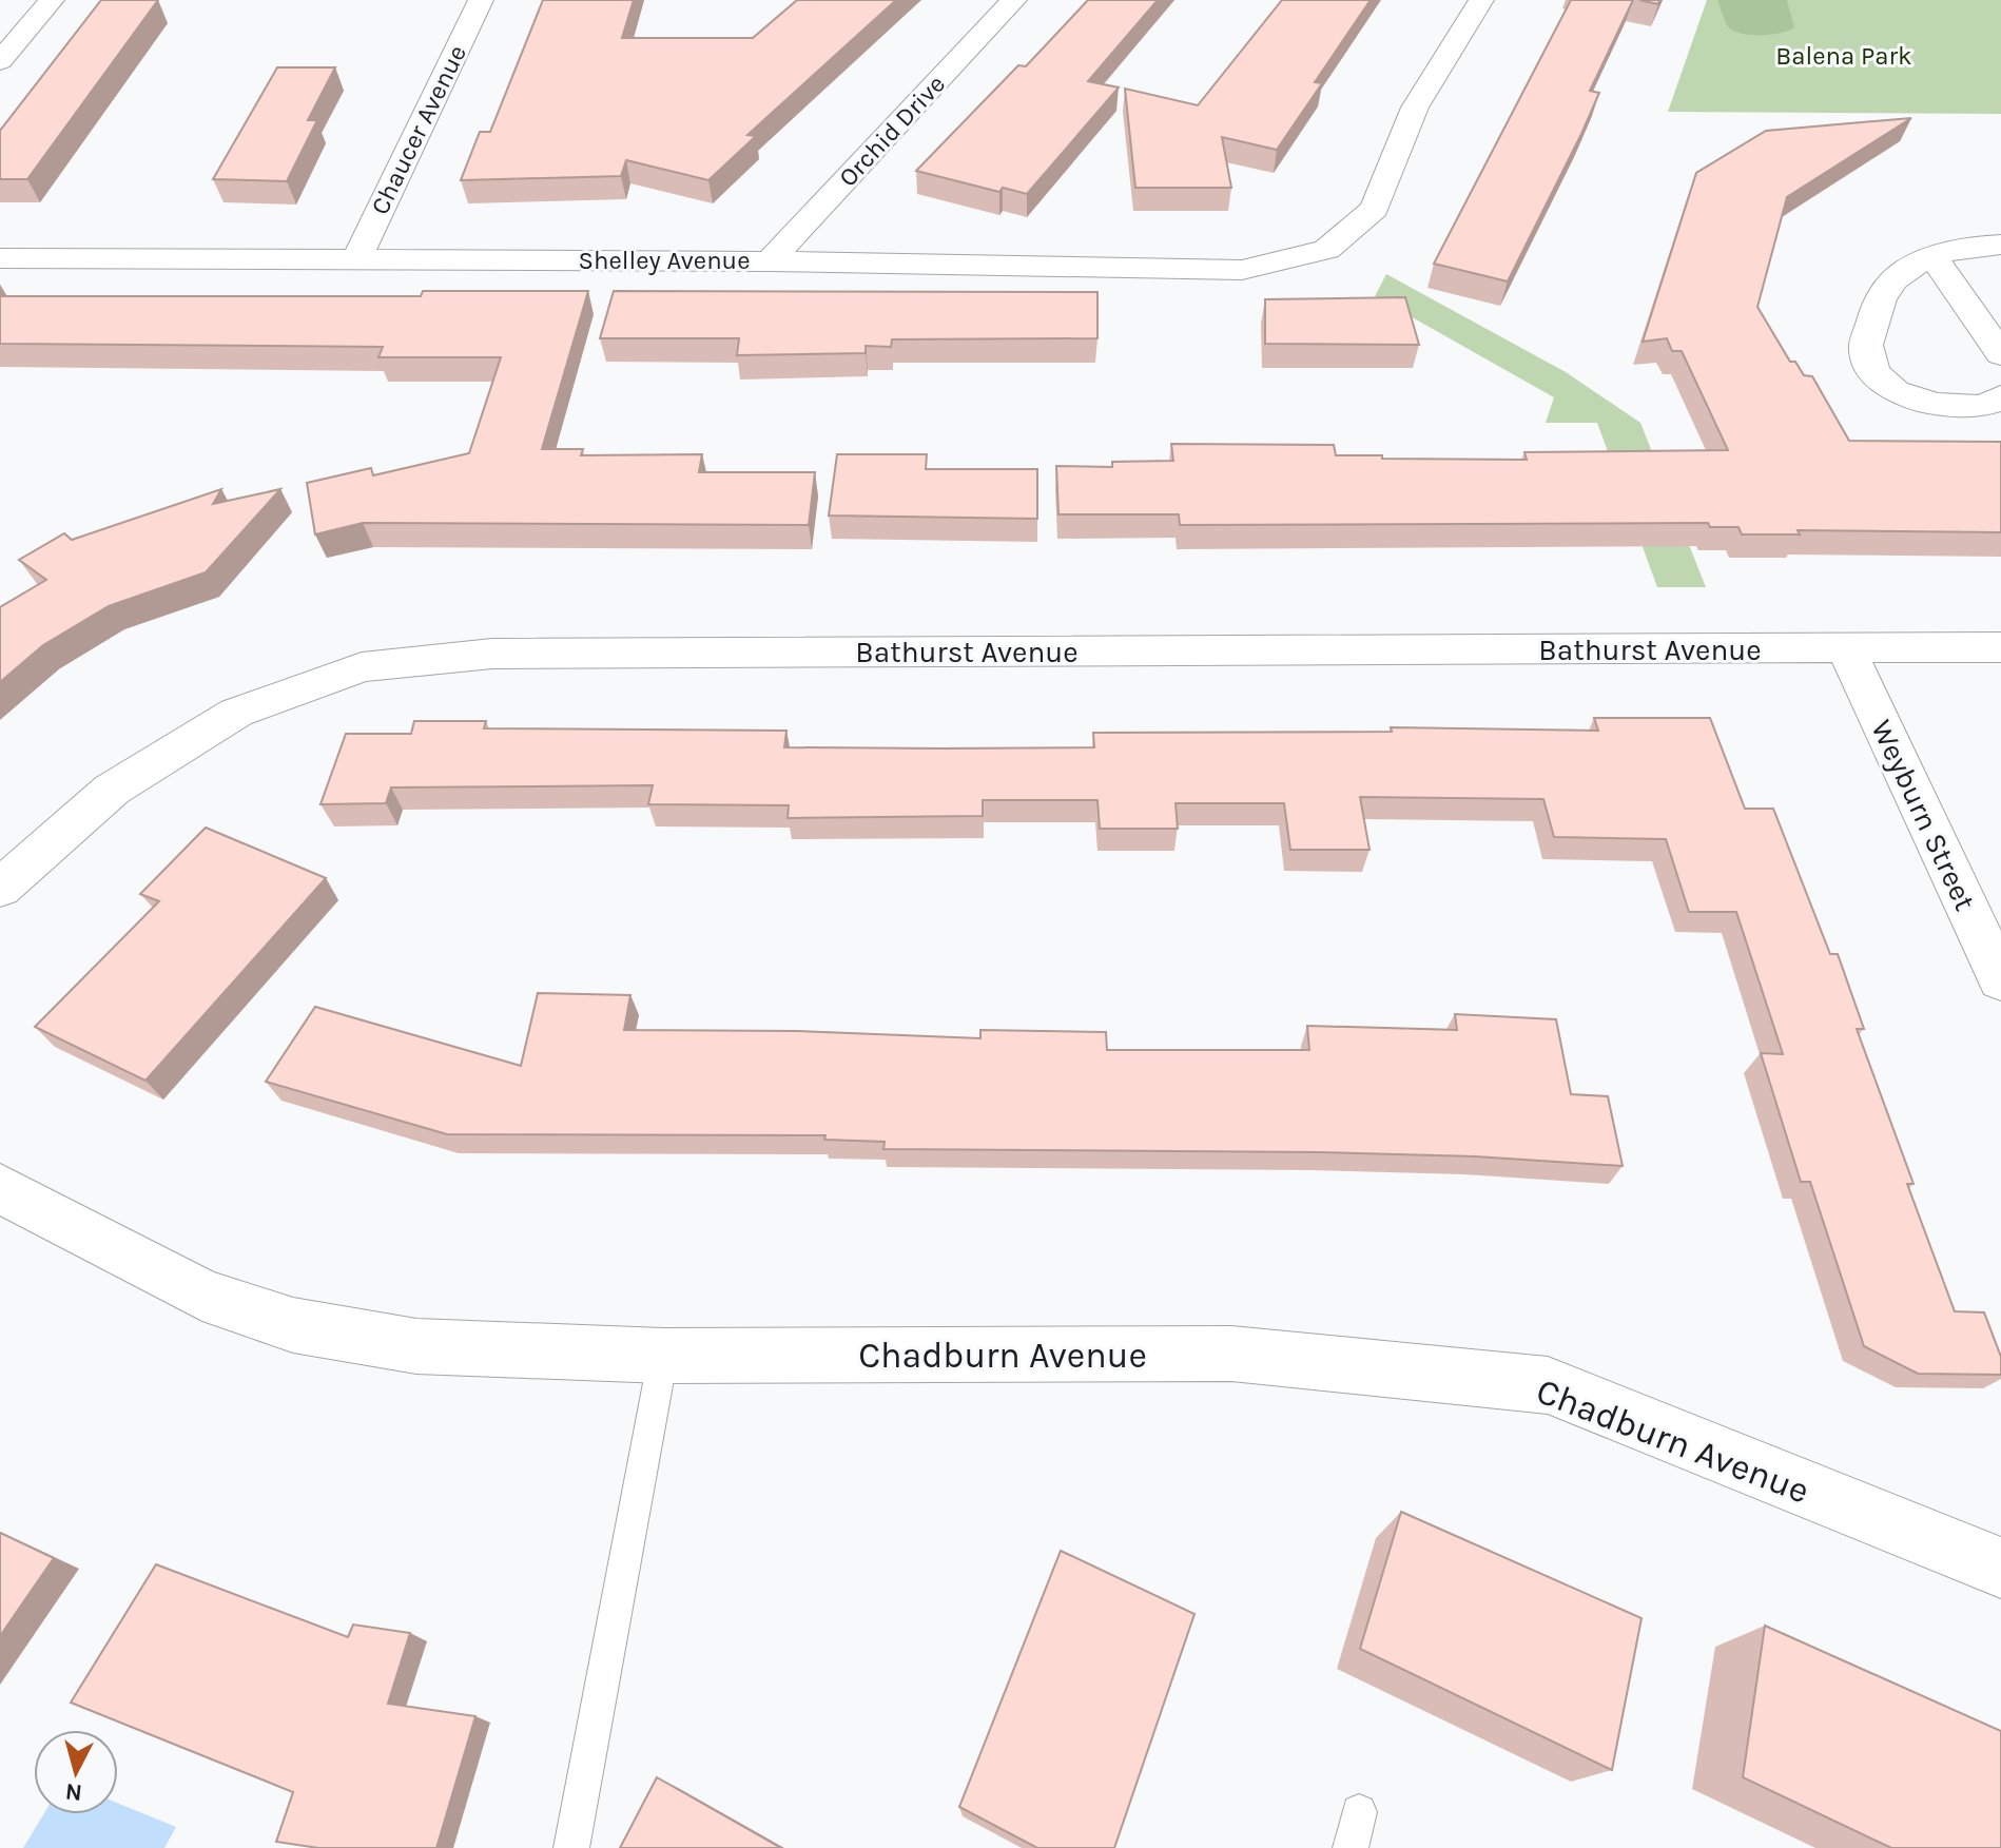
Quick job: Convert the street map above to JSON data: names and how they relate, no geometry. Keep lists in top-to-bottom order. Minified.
{"streets":{"street":["Chaucer Avenue","Orchid Drive","Shelley Avenue","Bathurst Avenue","Weyburn Street","Chadburn Avenue"]},"crossings":[["Chaucer Avenue","Shelley Avenue"],["Orchid Drive","Shelley Avenue"],["Bathurst Avenue","Weyburn Street"]],"parks":["Balena Park"],"north":"bottom"}
